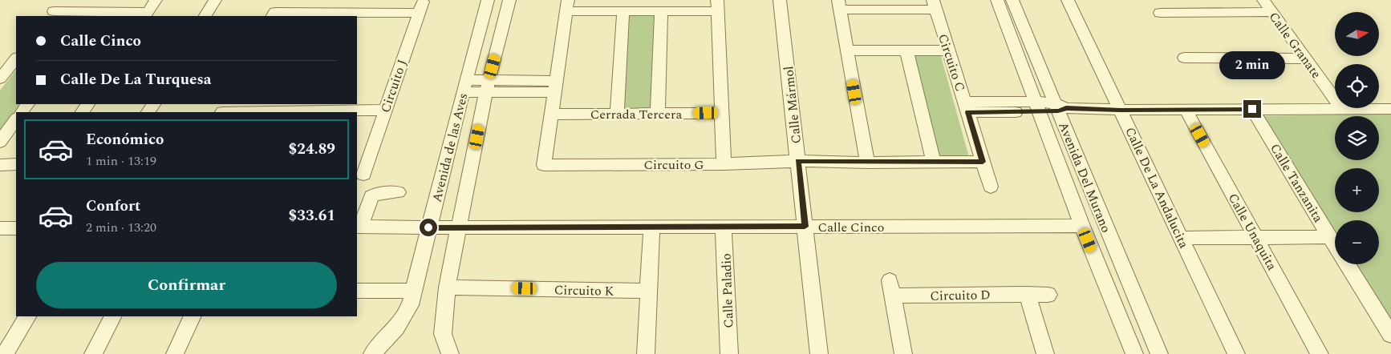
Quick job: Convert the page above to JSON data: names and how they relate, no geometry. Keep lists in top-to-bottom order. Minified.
{"streets":{"street":["Calle Granate","Circuito C","Circuito J","Calle Mármol","Cerrada Tercera","Avenida de las Aves","Circuito G","Avenida Del Murano","Calle Tanzanita","Calle De La Andalucita","Calle Cinco","Calle Unaquita","Circuito K","Calle Paladio","Circuito D"]},"crossings":[["Calle Mármol","Calle Cinco"],["Cerrada Tercera","Circuito G"],["Avenida de las Aves","Calle Cinco"],["Avenida de las Aves","Circuito K"],["Avenida Del Murano","Calle Cinco"],["Calle Cinco","Calle Paladio"]],"north":"right","page":{"map_buttons":["+","−"],"banner":["Calle Cinco","Calle De La Turquesa"],"bubble":"2 min","list":[{"name":"Económico","note":"1 min · 13:19","value":"$24.89"},{"name":"Confort","note":"2 min · 13:20","value":"$33.61"}],"buttons":"Confirmar"}}
